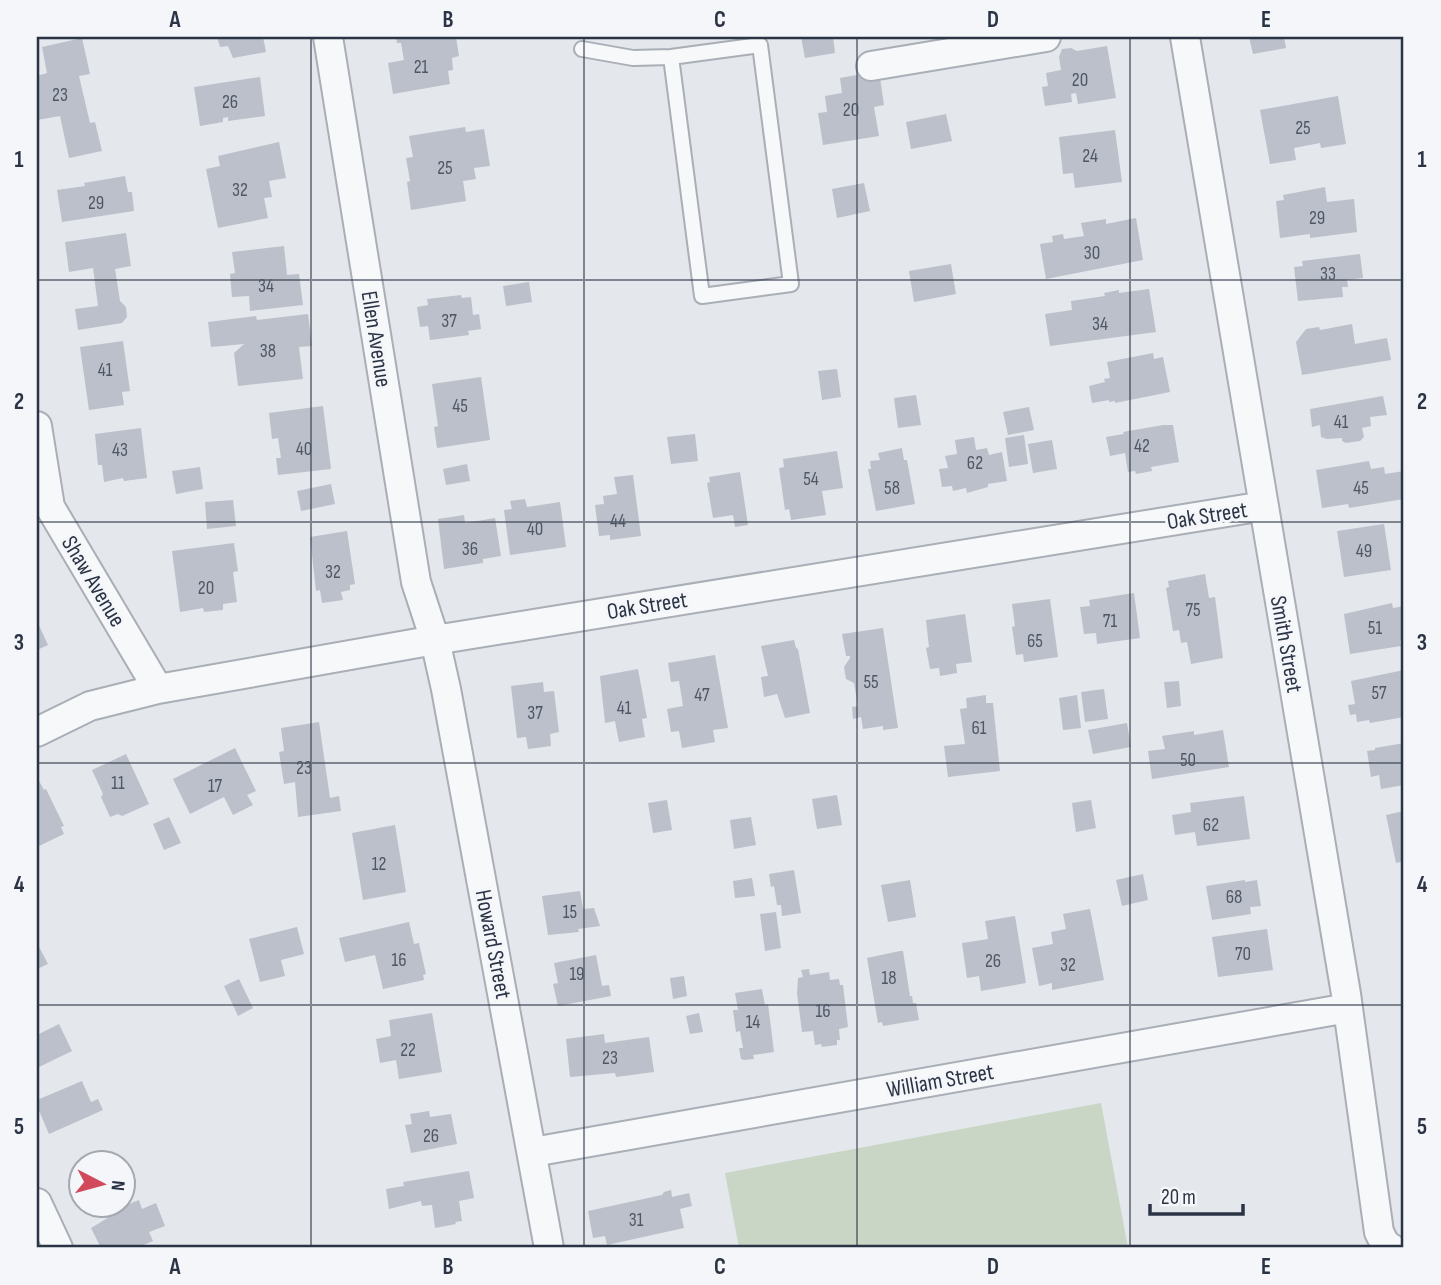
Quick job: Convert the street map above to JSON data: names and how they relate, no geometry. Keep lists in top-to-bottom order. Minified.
{"streets":{"street":["Ellen Avenue","Oak Street","Shaw Avenue","Smith Street","Howard Street","William Street"]},"crossings":[["Ellen Avenue","Oak Street"],["Ellen Avenue","Howard Street"],["Oak Street","Shaw Avenue"],["Oak Street","Smith Street"],["Oak Street","Howard Street"],["Smith Street","William Street"],["Howard Street","William Street"]],"house_numbers":["21","20","23","26","20","25","24","25","32","29","29","30","33","34","37","34","38","41","45","41","42","40","43","62","54","58","45","44","40","36","49","32","20","75","71","51","65","55","57","47","41","37","61","50","23","11","17","62","12","68","15","70","16","26","32","19","18","16","14","22","23","26","31"],"scale_bar":"20 m","north":"right","grid":{"columns":["A","B","C","D","E"],"rows":["1","2","3","4","5"]}}
